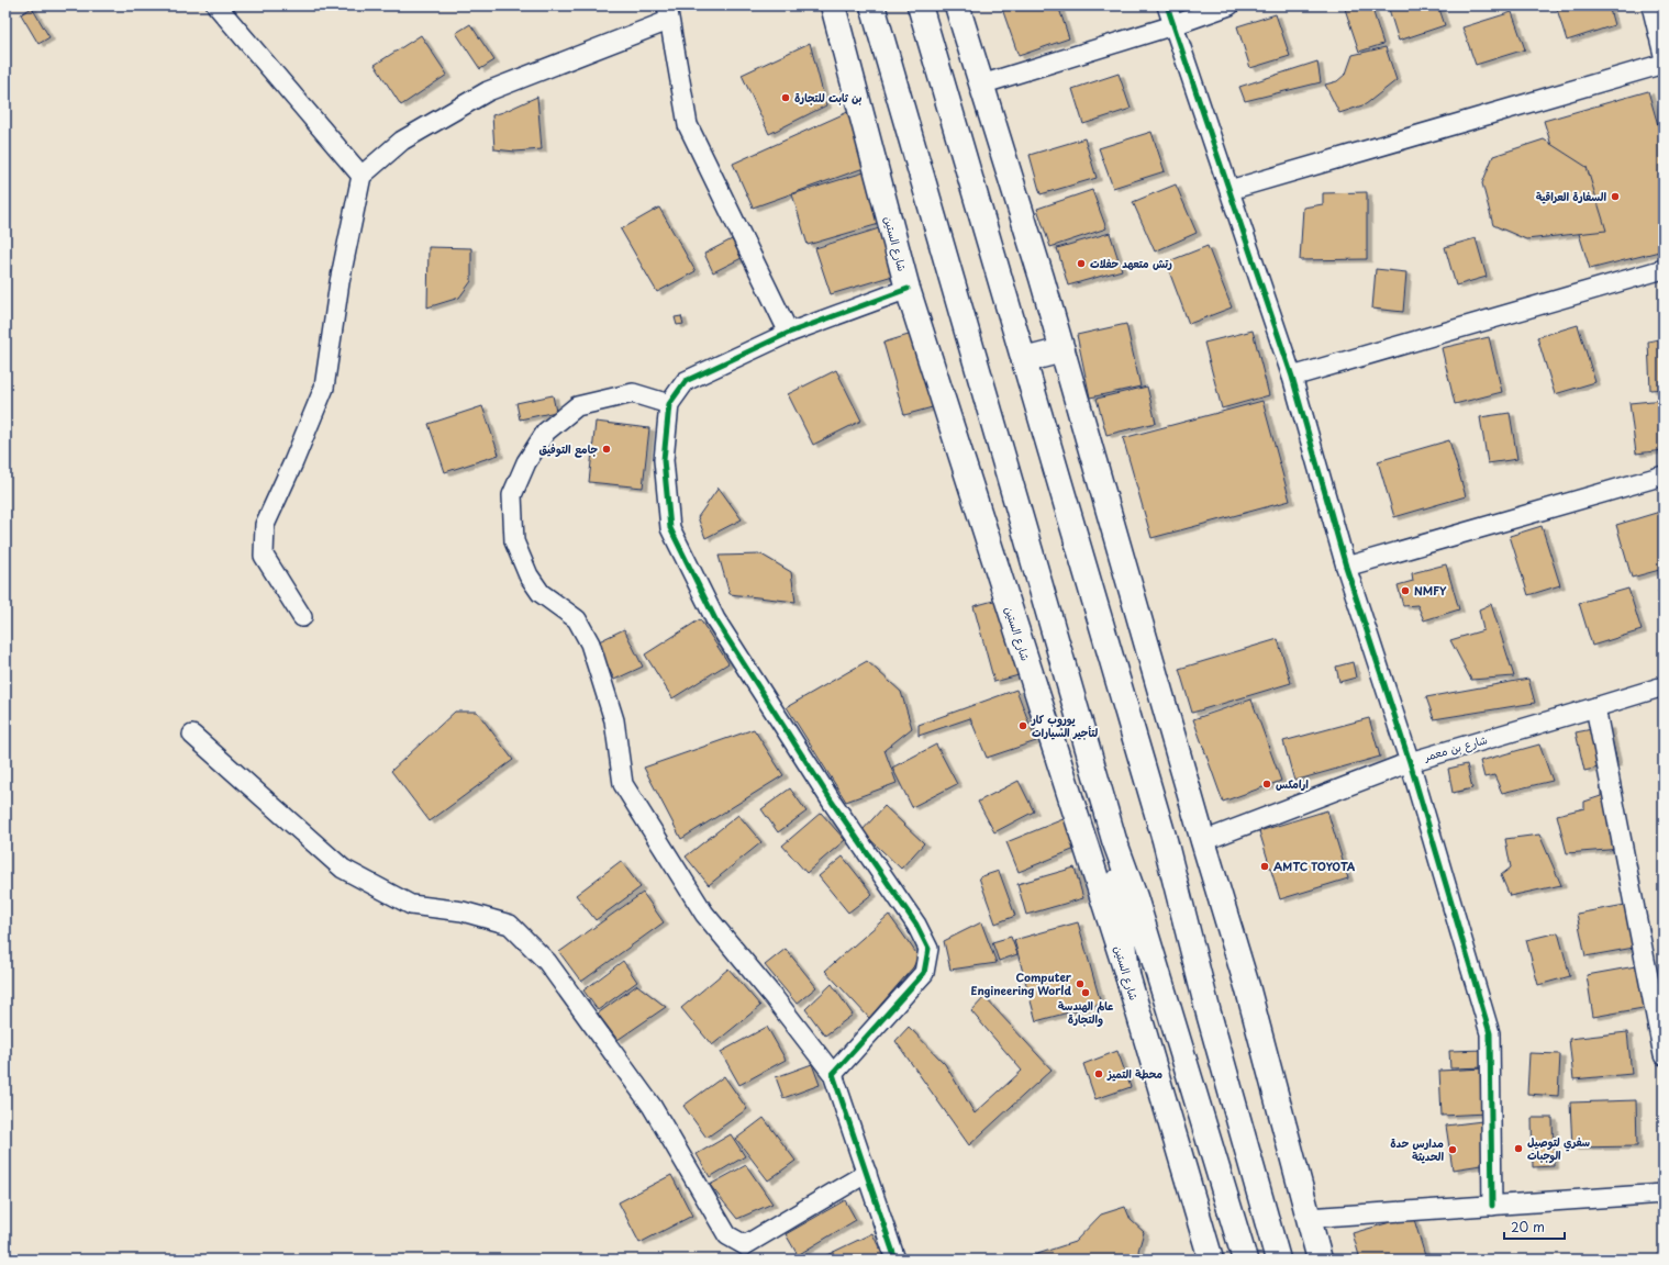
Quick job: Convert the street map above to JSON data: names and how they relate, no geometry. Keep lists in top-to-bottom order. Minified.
{"streets":{"main road":["شارع الستين"],"street":["شارع بن معمر"]},"places":["بن ثابت للتجارة","السفارة العراقية","رتش متعهد حفلات","جامع التوفيق","NMFY","يوروب كار لتأجير السيارات","ارامكس","AMTC TOYOTA","Computer Engineering World","عالم الهندسة والتجارة","محطة التميز","سفري لتوصيل الوجبات","مدارس حدة الحديثة"],"scale_bar":"20 m"}
